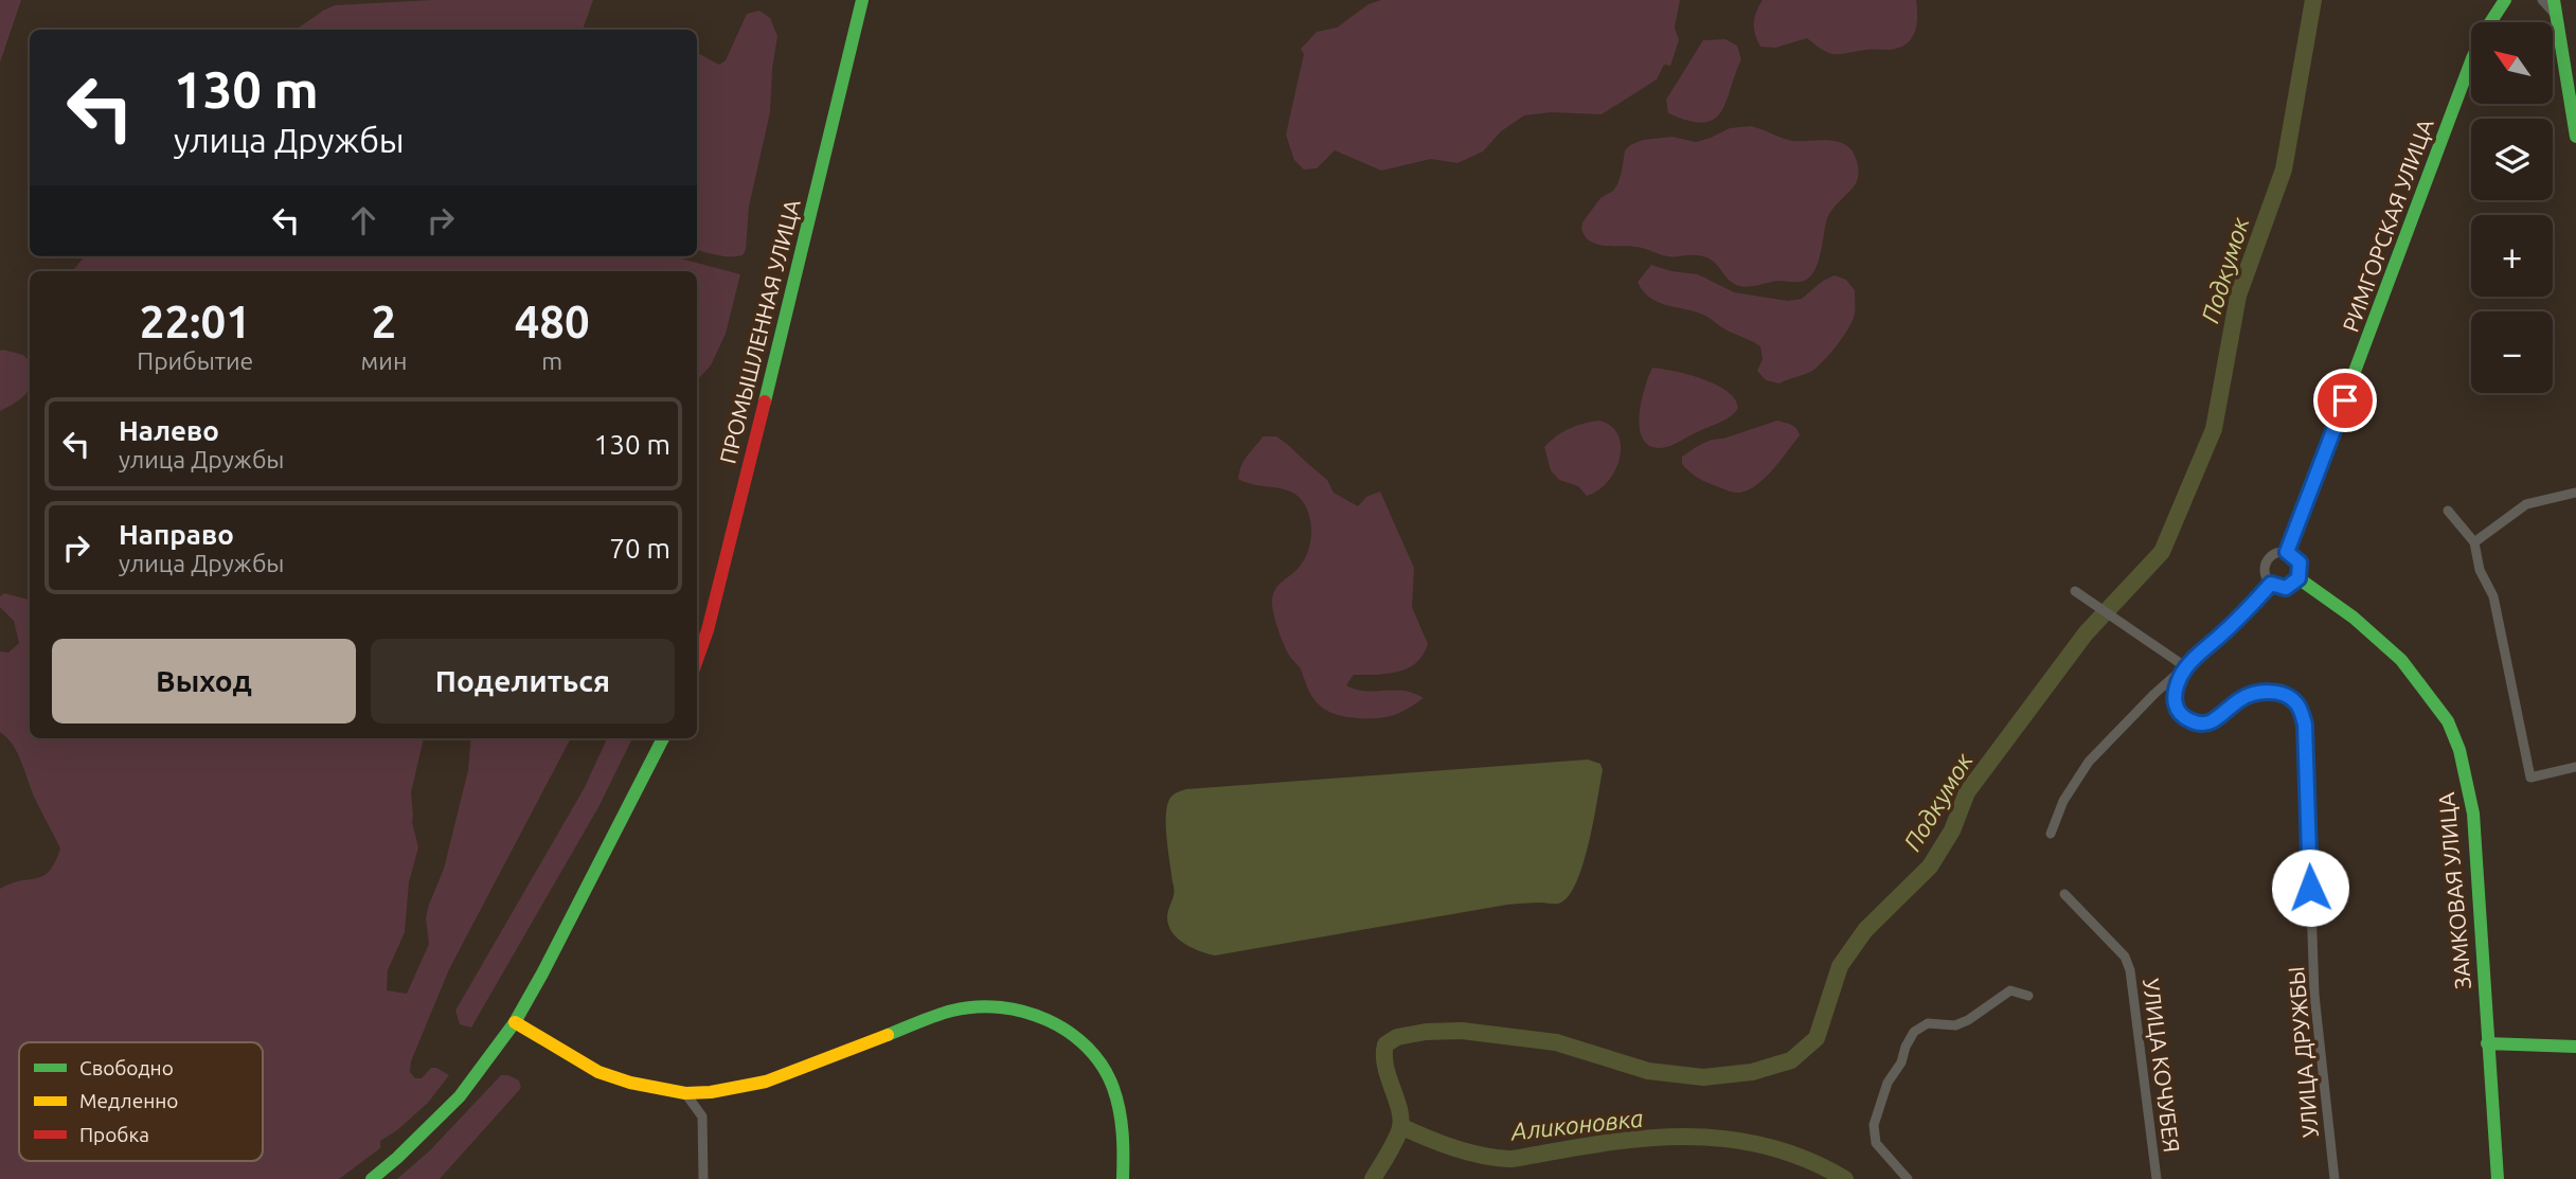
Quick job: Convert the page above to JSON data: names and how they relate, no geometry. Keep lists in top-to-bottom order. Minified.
{"streets":{"street":["РИМГОРСКАЯ УЛИЦА","ПРОМЫШЛЕННАЯ УЛИЦА","ЗАМКОВАЯ УЛИЦА","УЛИЦА ДРУЖБЫ","УЛИЦА КОЧУБЕЯ"]},"crossings":[["РИМГОРСКАЯ УЛИЦА","ЗАМКОВАЯ УЛИЦА"]],"water":["Подкумок","Аликоновка"],"legend":["Свободно","Медленно","Пробка"],"north":"top left","page":{"map_buttons":["+","−"],"turn":["130 m","улица Дружбы"],"eta":["22:01","Прибытие","2","мин","480","m"],"list":[{"name":"Налево","note":"улица Дружбы","value":"130 m"},{"name":"Направо","note":"улица Дружбы","value":"70 m"}],"buttons":["Выход","Поделиться"]}}
